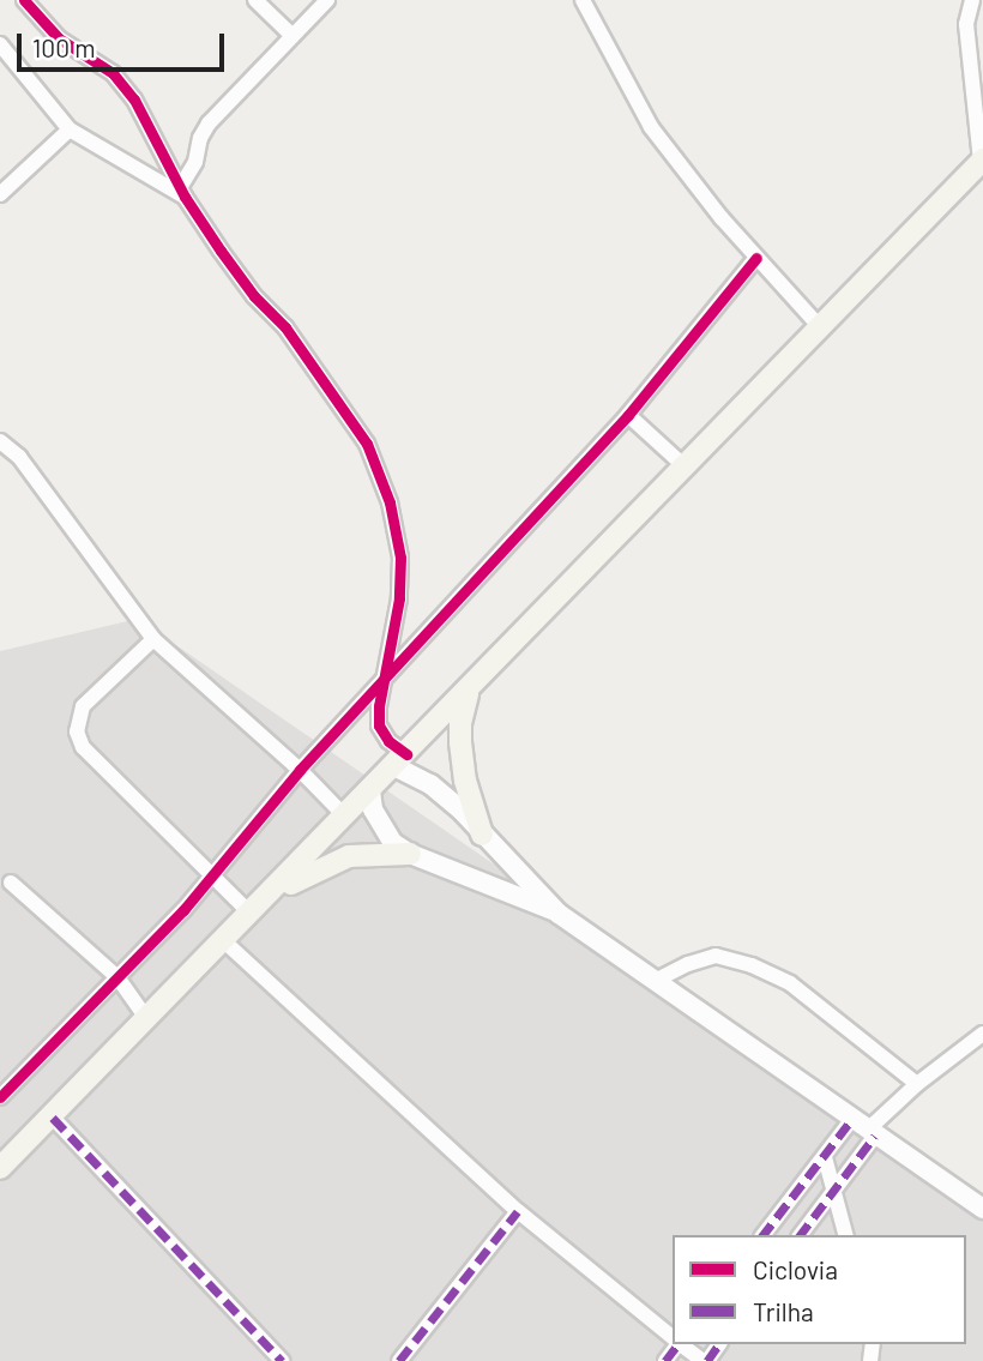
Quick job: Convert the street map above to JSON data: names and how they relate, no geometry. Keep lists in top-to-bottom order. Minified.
{"legend":["Ciclovia","Trilha"],"scale_bar":"100 m"}
